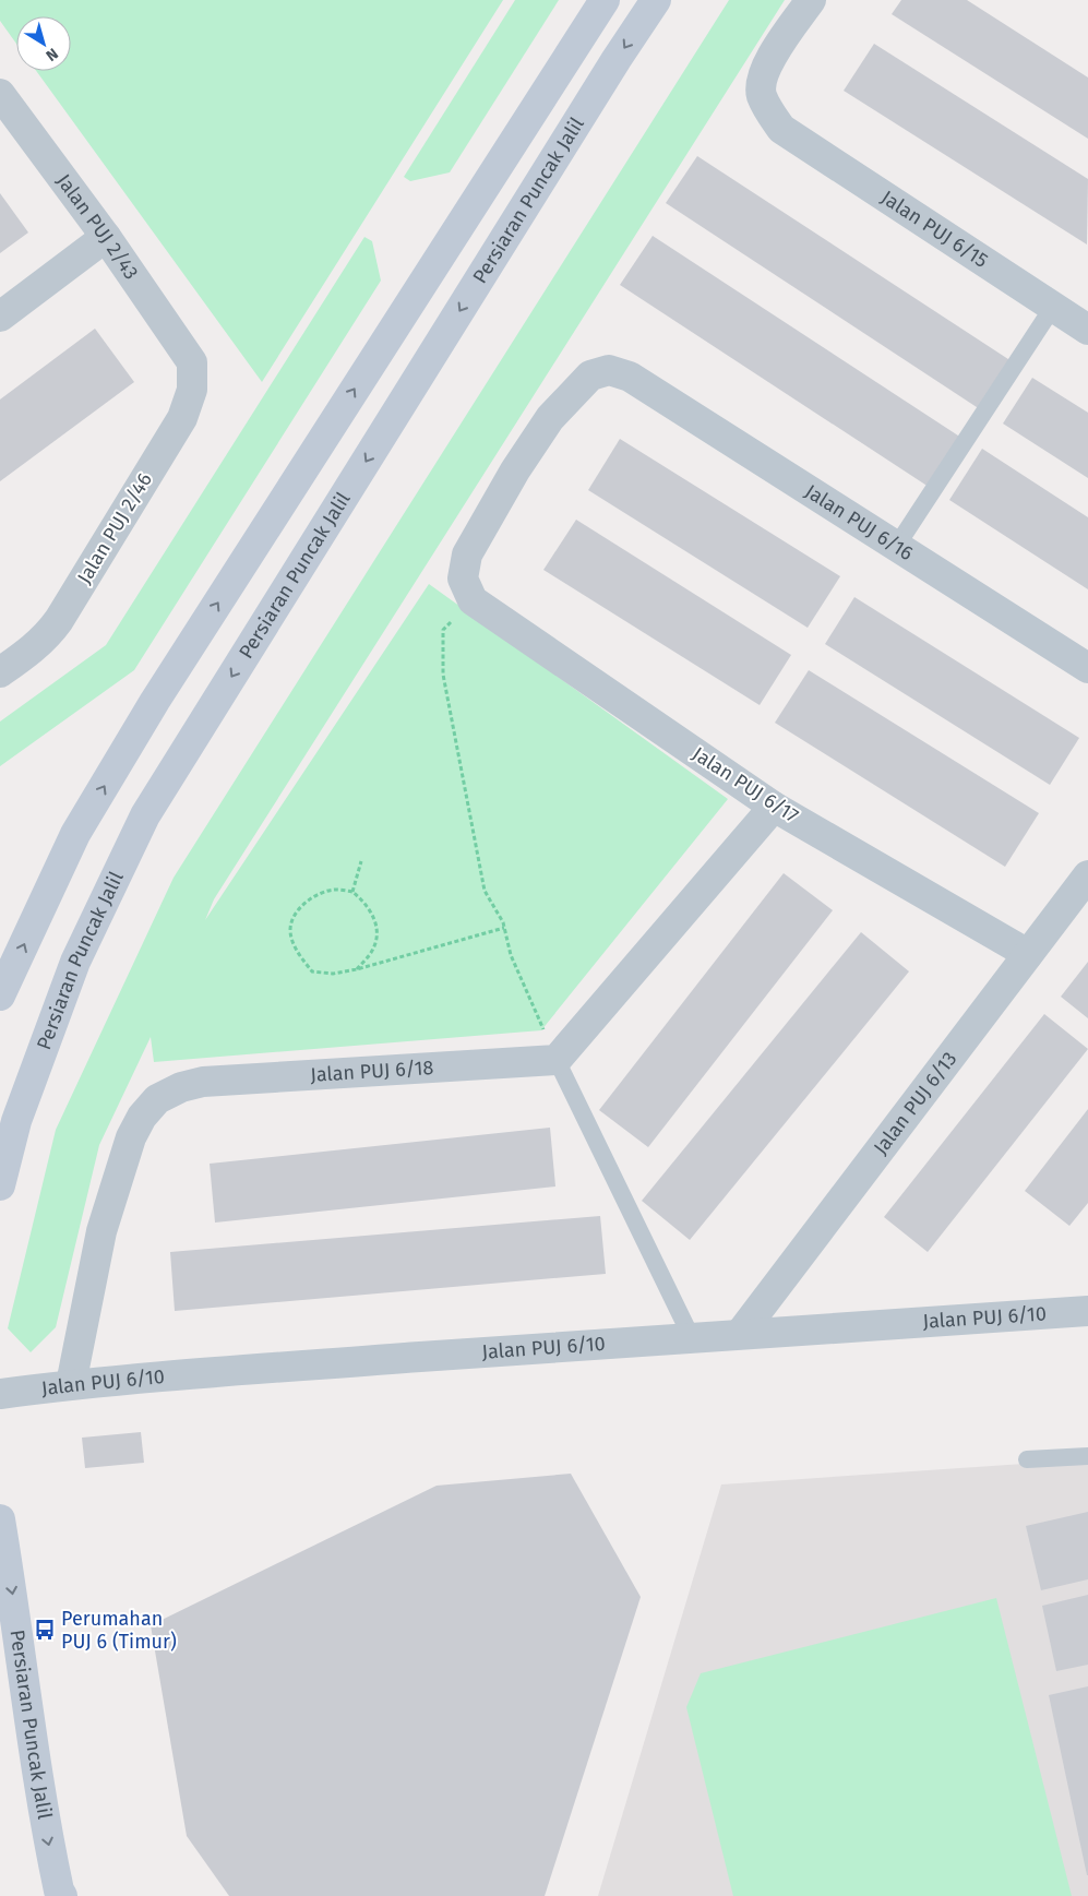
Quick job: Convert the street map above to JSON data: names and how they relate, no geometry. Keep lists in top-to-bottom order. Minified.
{"streets":{"main road":["Persiaran Puncak Jalil"],"street":["Jalan PUJ 2/43","Jalan PUJ 6/15","Jalan PUJ 6/16","Jalan PUJ 2/46","Jalan PUJ 6/17","Jalan PUJ 6/18","Jalan PUJ 6/13","Jalan PUJ 6/10"]},"crossings":[["Jalan PUJ 2/43","Jalan PUJ 2/46"],["Jalan PUJ 6/16","Jalan PUJ 6/17"],["Jalan PUJ 6/17","Jalan PUJ 6/13"],["Jalan PUJ 6/18","Jalan PUJ 6/10"],["Jalan PUJ 6/13","Jalan PUJ 6/10"]],"places":{"bus stop":["Perumahan PUJ 6 (Timur)"]},"north":"bottom right"}
